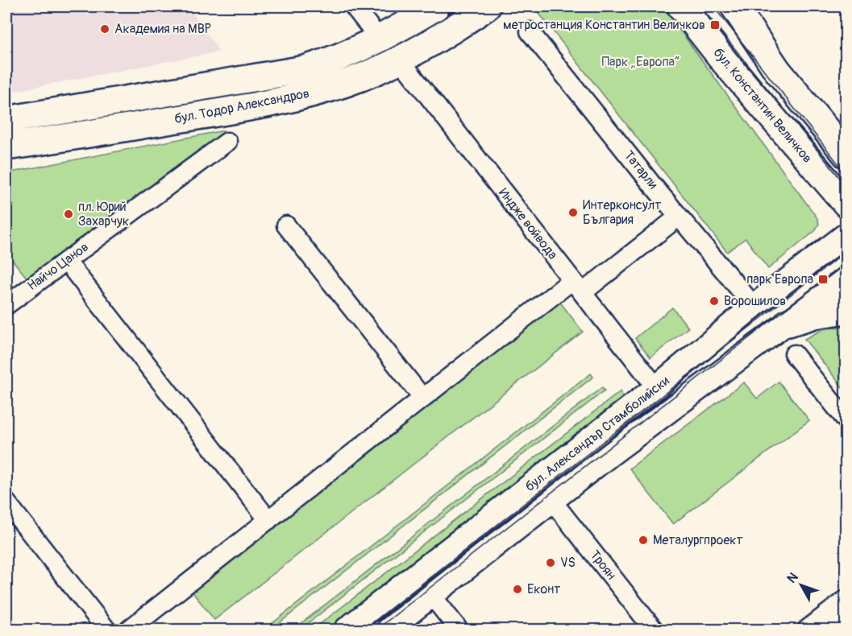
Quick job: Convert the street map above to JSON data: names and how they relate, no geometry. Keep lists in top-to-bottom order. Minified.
{"streets":{"main road":["бул. Константин Величков","бул. Тодор Александров"],"street":["Татарли","Индже войвода","Найчо Цанов","бул. Александър Стамболийски","Троян"]},"crossings":[["бул. Тодор Александров","Индже войвода"],["Татарли","бул. Александър Стамболийски"],["Индже войвода","бул. Александър Стамболийски"],["бул. Александър Стамболийски","Троян"]],"parks":["Парк „Европа“"],"places":{"transit":["метростанция Константин Величков","парк Европа"],"other":["Академия на МВР","Интерконсулт България","пл. Юрий Захарчук","Ворошилов","Металургпроект","VS","Еконт"]},"north":"top left"}
